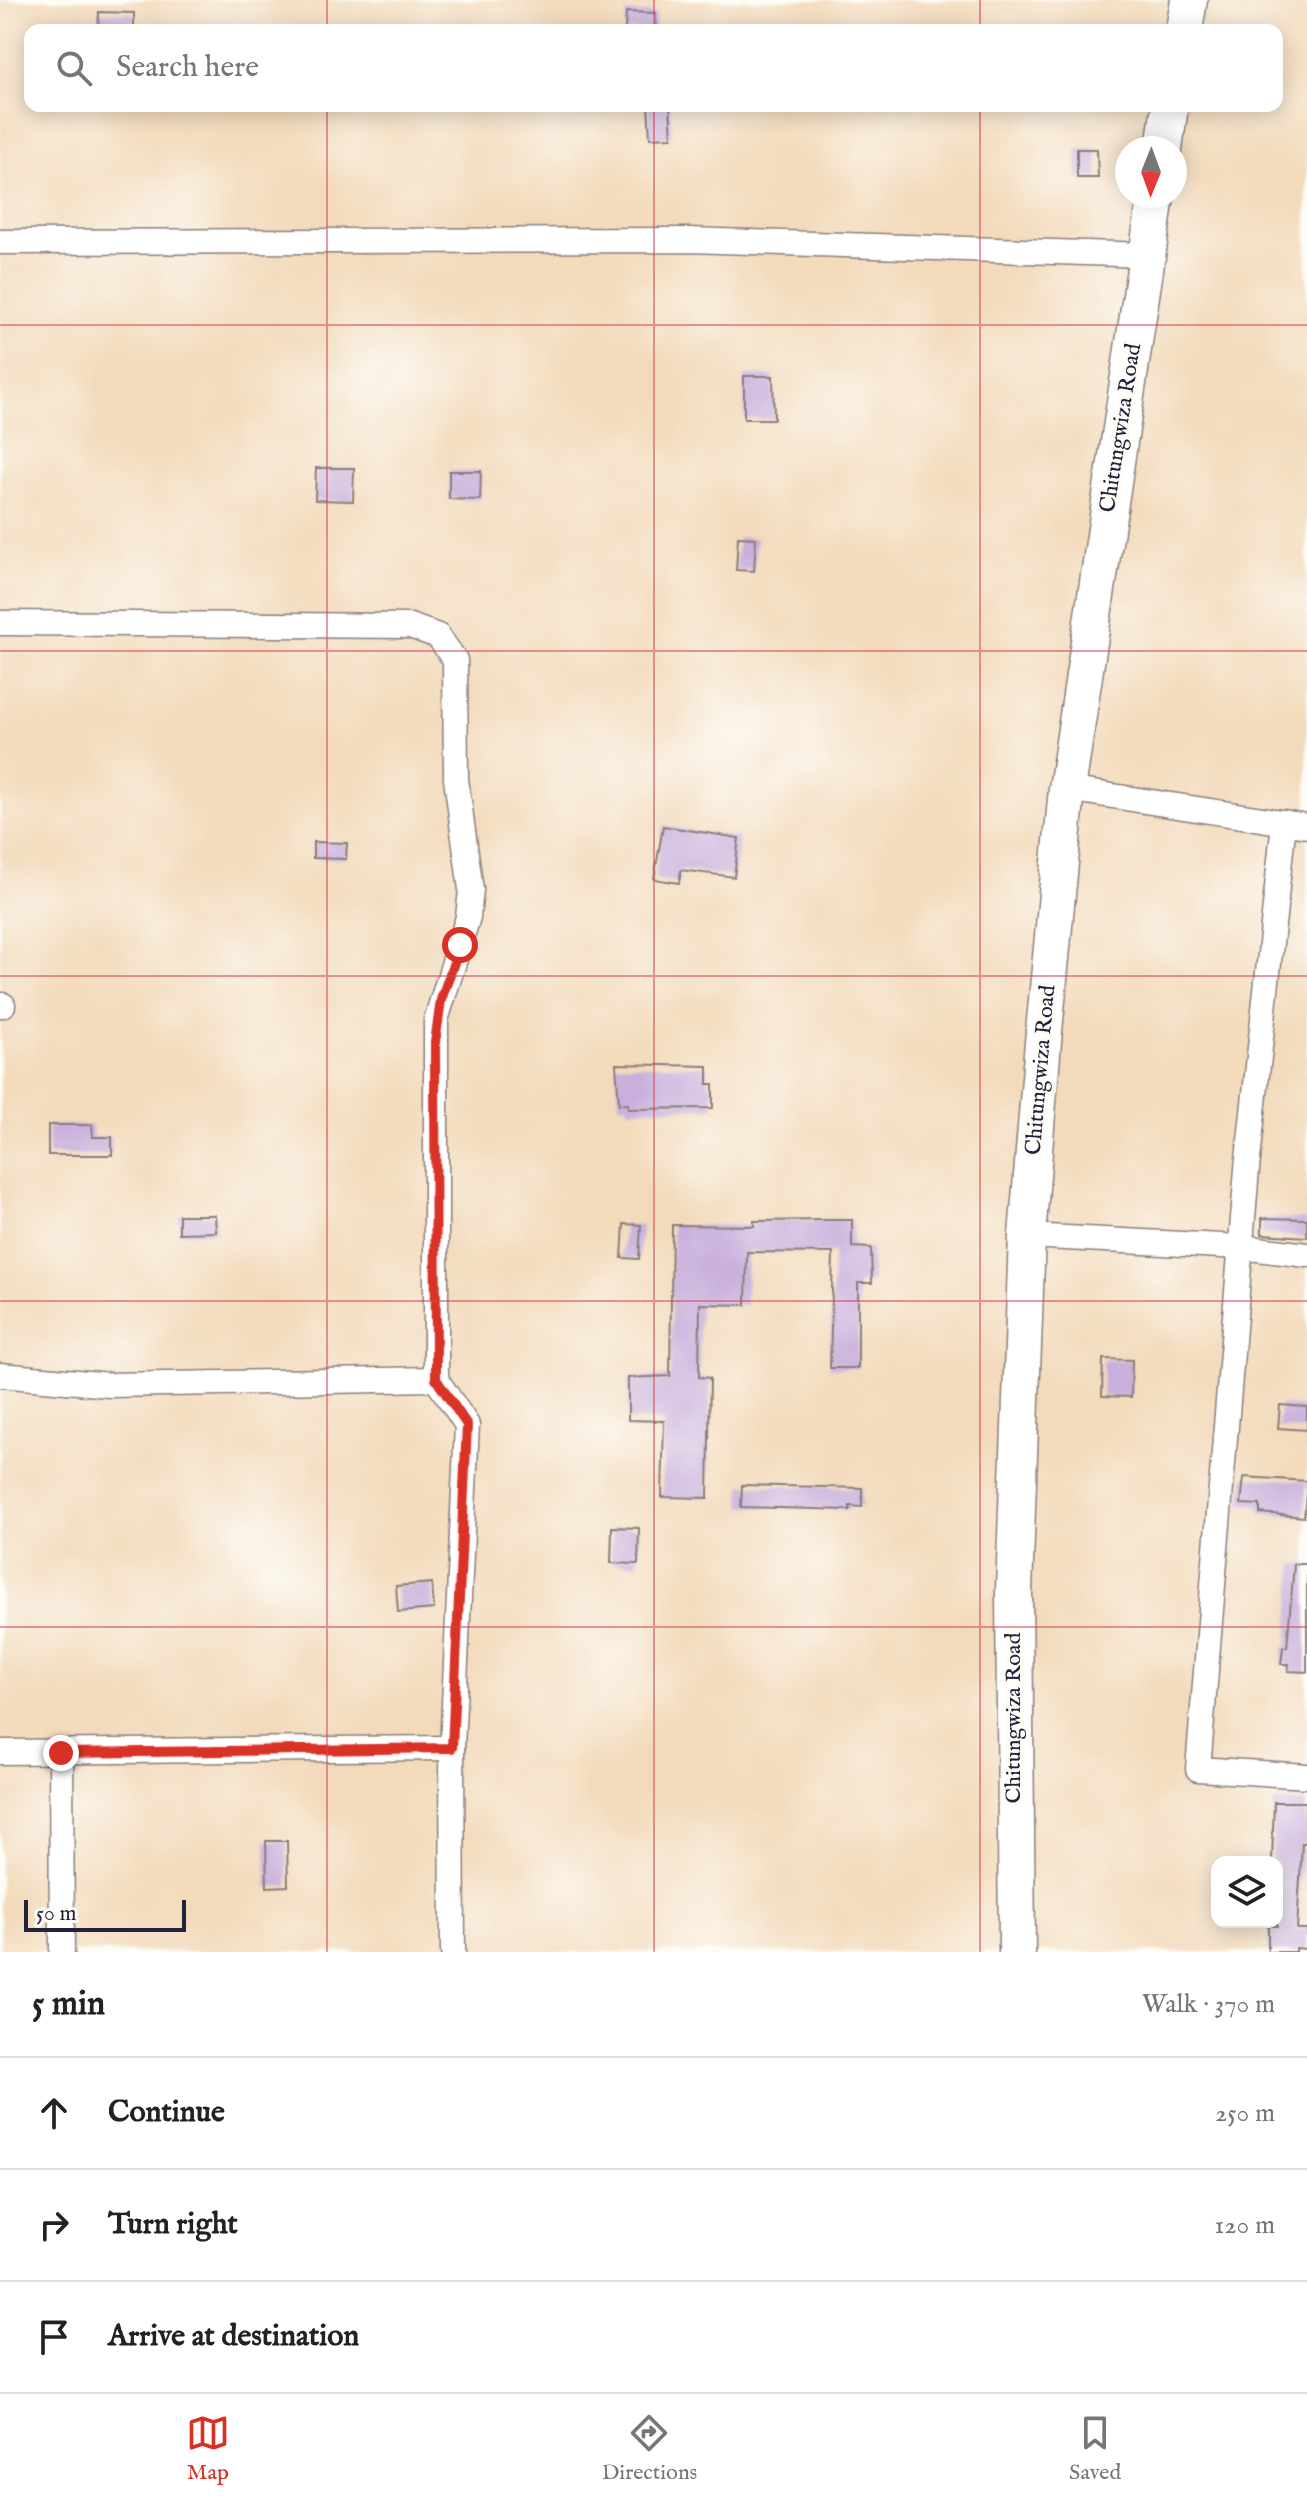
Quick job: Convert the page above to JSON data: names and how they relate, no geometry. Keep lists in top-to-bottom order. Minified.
{"streets":{"main road":["Chitungwiza Road"]},"scale_bar":"50 m","north":"bottom","page":{"search":"Search here","scale":"50 m","heading":["5 min","Walk · 370 m"],"list":[["Continue","250 m"],["Turn right","120 m"],"Arrive at destination"],"nav":["Map","Directions","Saved"]}}
